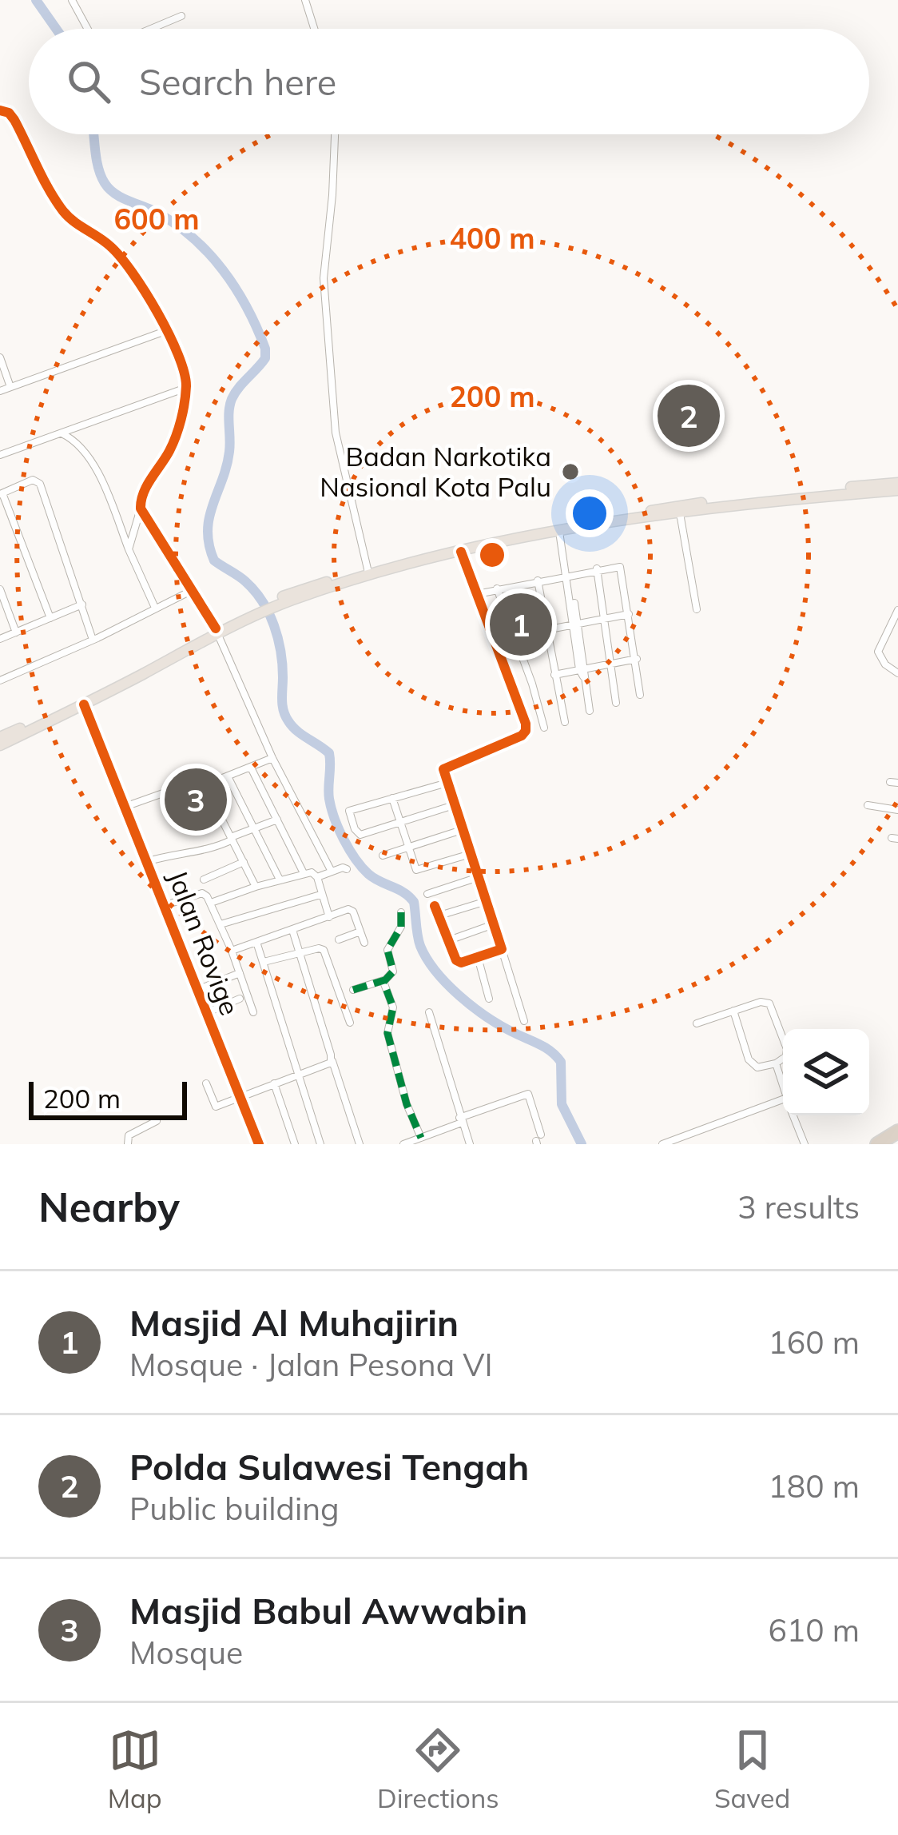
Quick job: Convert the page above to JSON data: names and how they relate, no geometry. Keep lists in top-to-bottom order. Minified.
{"streets":{"street":["Jalan Rovige"]},"places":["Badan Narkotika Nasional Kota Palu"],"scale_bar":"200 m","page":{"search":"Search here","pins":["2","1","3"],"scale":"200 m","heading":["Nearby","3 results"],"list":[{"mark":"1","name":"Masjid Al Muhajirin","note":"Mosque · Jalan Pesona VI","value":"160 m"},{"mark":"2","name":"Polda Sulawesi Tengah","note":"Public building","value":"180 m"},{"mark":"3","name":"Masjid Babul Awwabin","note":"Mosque","value":"610 m"}],"nav":["Map","Directions","Saved"]},"rings":["600 m","400 m","200 m"]}
